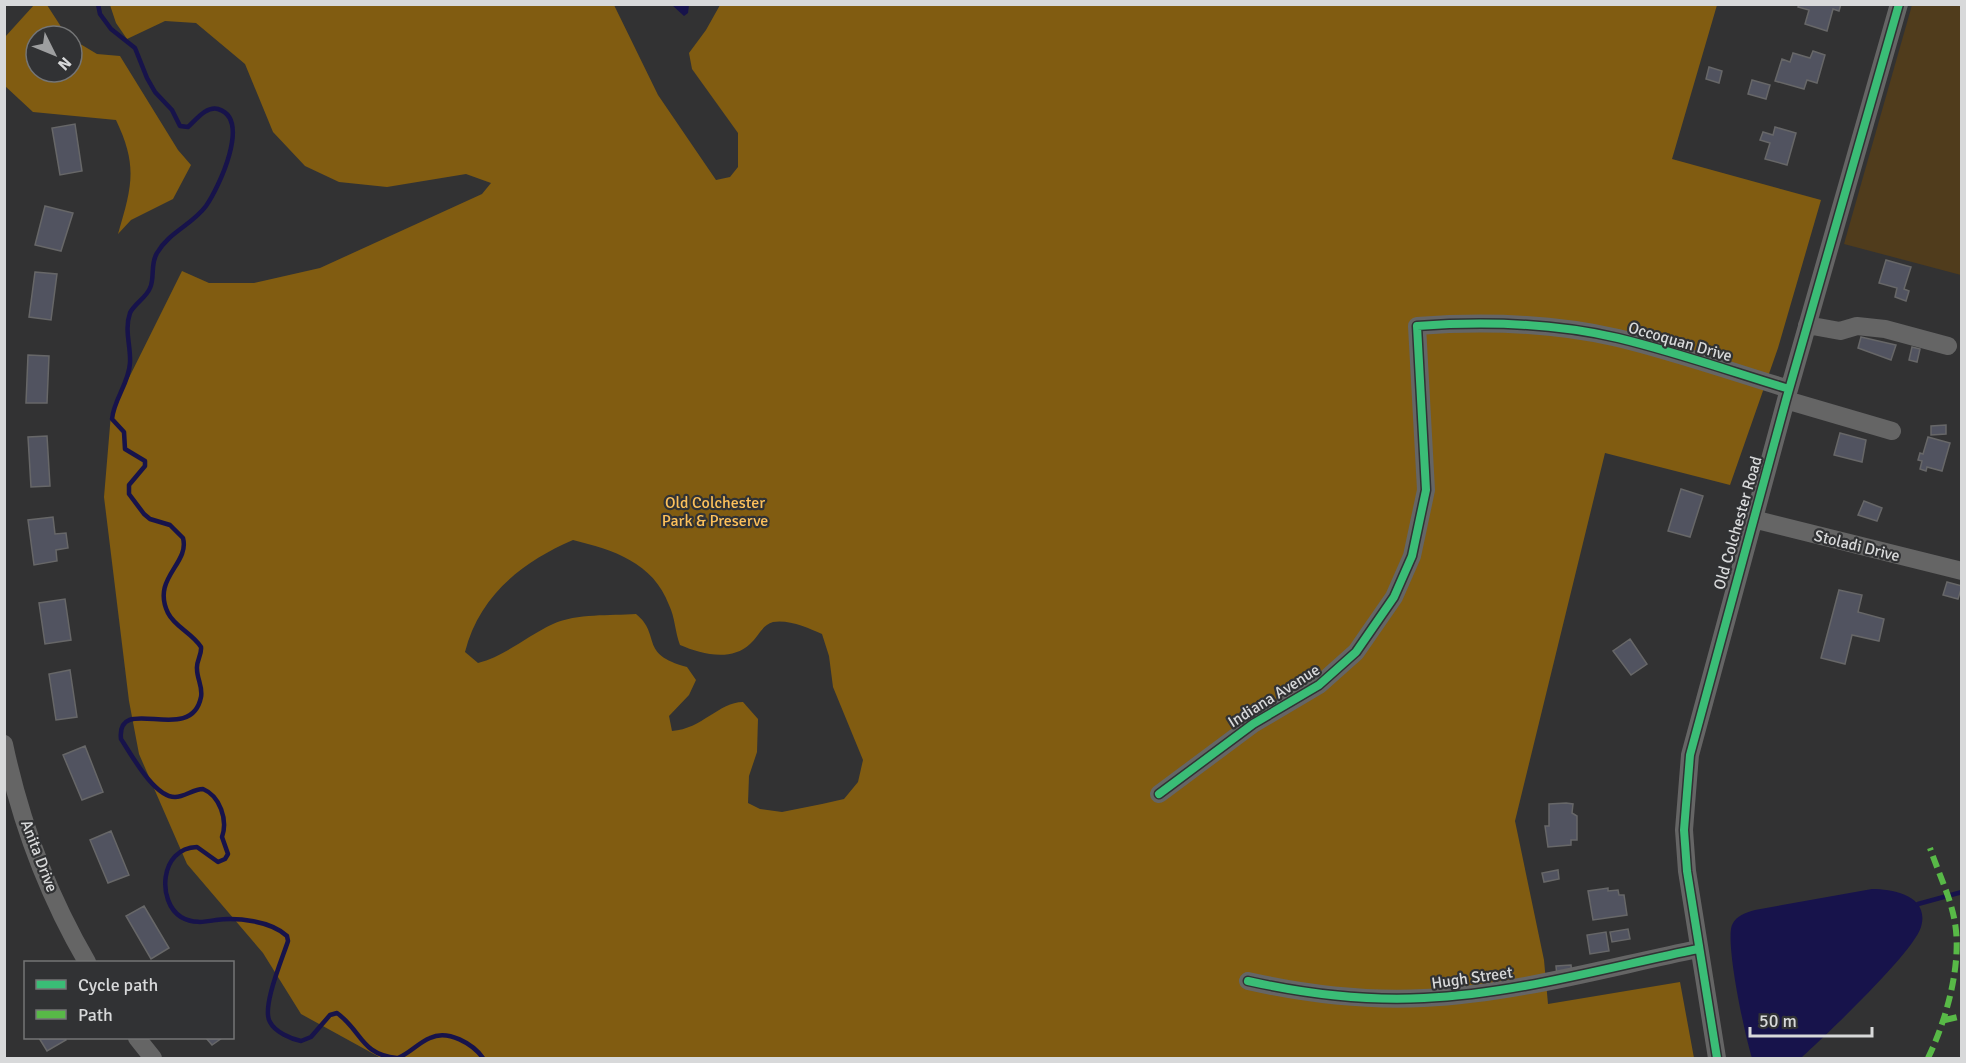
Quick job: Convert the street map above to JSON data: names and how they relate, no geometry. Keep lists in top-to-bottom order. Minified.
{"streets":{"street":["Occoquan Drive","Old Colchester Road","Stoladi Drive","Indiana Avenue","Anita Drive","Hugh Street"]},"crossings":[["Occoquan Drive","Old Colchester Road"],["Occoquan Drive","Indiana Avenue"],["Old Colchester Road","Stoladi Drive"],["Old Colchester Road","Hugh Street"]],"parks":["Old Colchester Park & Preserve"],"legend":["Cycle path","Path"],"scale_bar":"50 m","north":"bottom right"}
